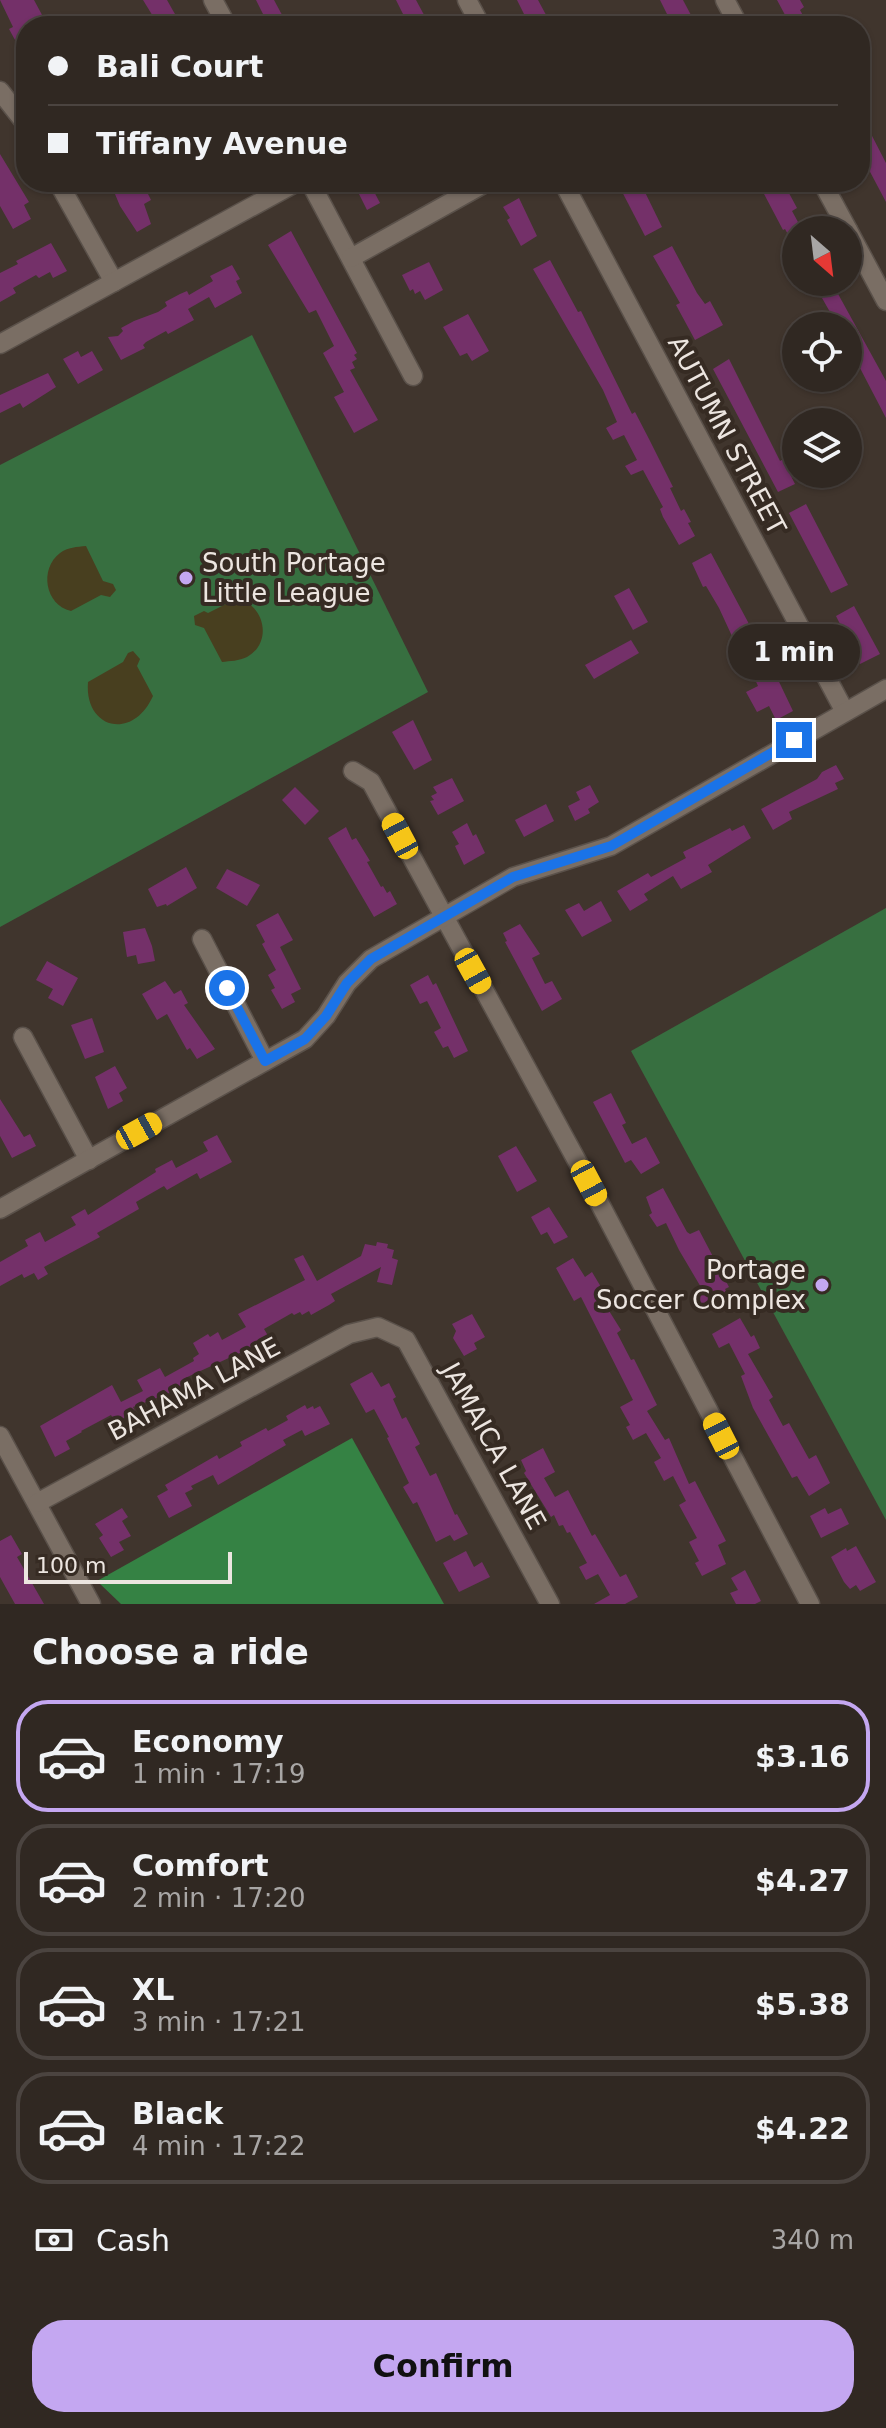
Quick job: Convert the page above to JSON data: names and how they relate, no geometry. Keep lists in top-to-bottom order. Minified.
{"streets":{"street":["AUTUMN STREET","BAHAMA LANE","JAMAICA LANE"]},"crossings":[["BAHAMA LANE","JAMAICA LANE"]],"places":["South Portage Little League","Portage Soccer Complex"],"scale_bar":"100 m","north":"bottom right","page":{"banner":["Bali Court","Tiffany Avenue"],"bubble":"1 min","scale":"100 m","heading":"Choose a ride","list":[{"name":"Economy","note":"1 min · 17:19","value":"$3.16"},{"name":"Comfort","note":"2 min · 17:20","value":"$4.27"},{"name":"XL","note":"3 min · 17:21","value":"$5.38"},{"name":"Black","note":"4 min · 17:22","value":"$4.22"}],"pay":["Cash","340 m"],"buttons":"Confirm"}}
